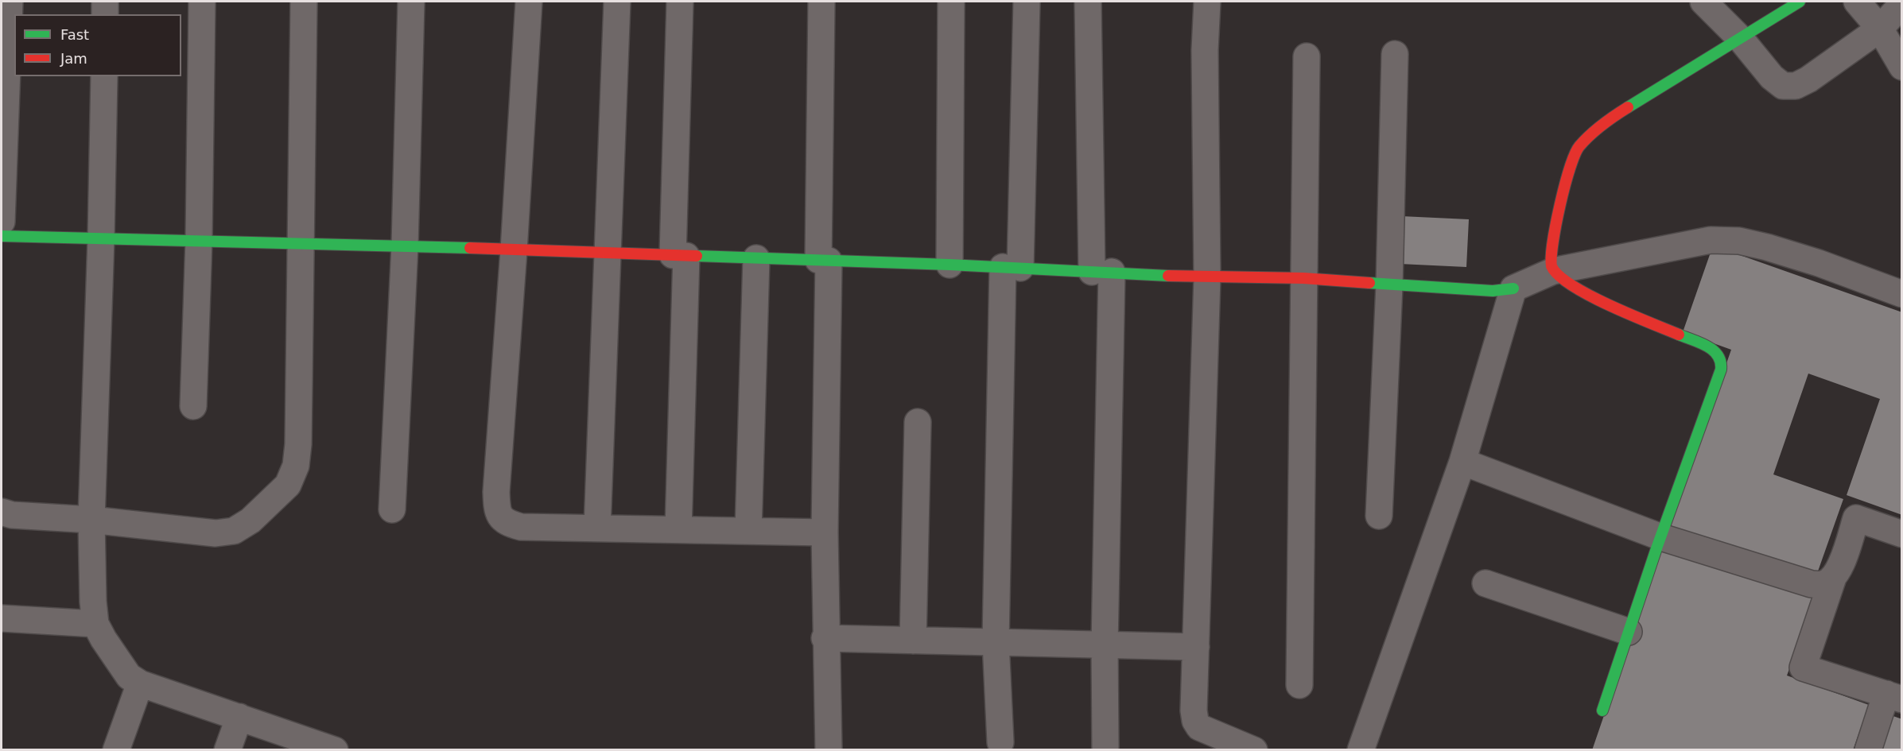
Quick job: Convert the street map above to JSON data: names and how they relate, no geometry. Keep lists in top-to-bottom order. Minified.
{"legend":["Fast","Jam"]}
